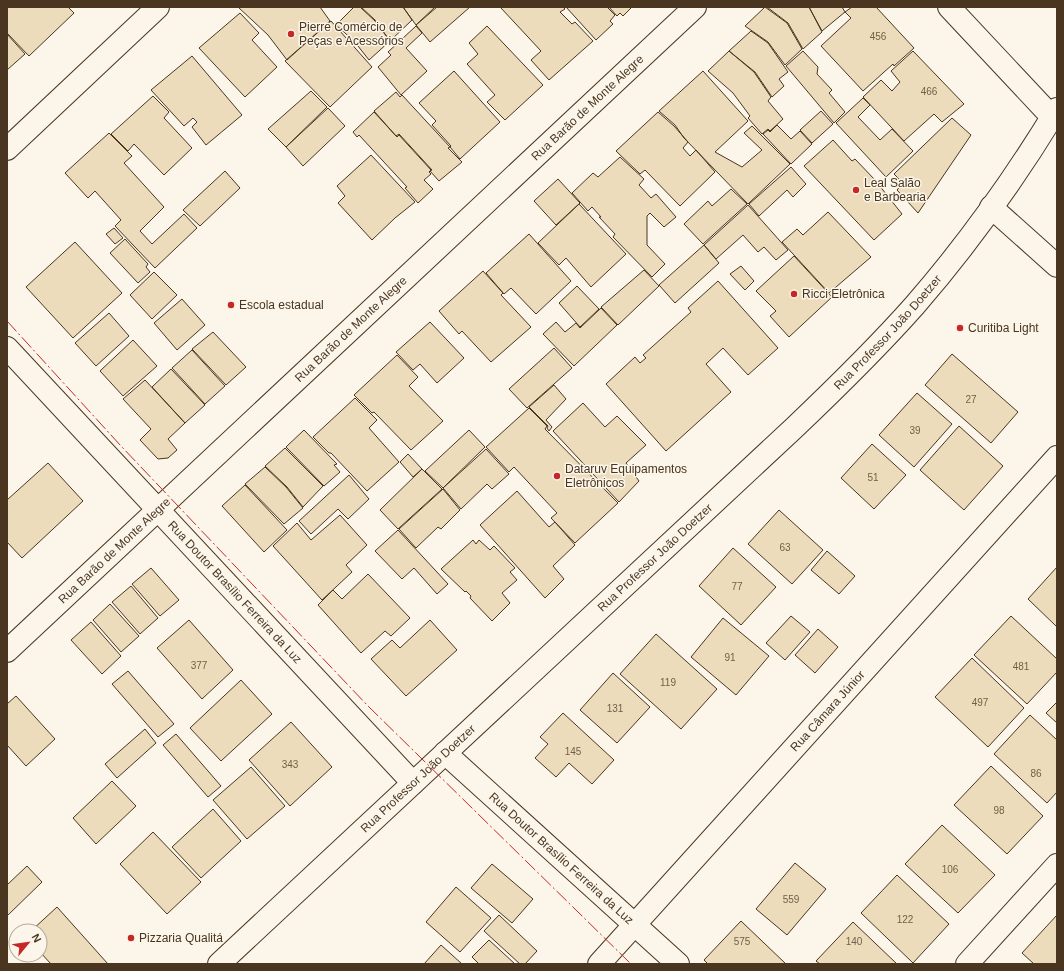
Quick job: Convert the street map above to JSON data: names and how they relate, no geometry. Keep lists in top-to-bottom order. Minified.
{"streets":{"street":["Rua Barão de Monte Alegre","Rua Professor João Doetzer","Rua Doutor Brasílio Ferreira da Luz","Rua Câmara Júnior"]},"crossings":[["Rua Barão de Monte Alegre","Rua Doutor Brasílio Ferreira da Luz"],["Rua Professor João Doetzer","Rua Doutor Brasílio Ferreira da Luz"],["Rua Doutor Brasílio Ferreira da Luz","Rua Câmara Júnior"]],"places":["Pierre Comércio de Peças e Acessórios","Leal Salão e Barbearia","Ricci Eletrônica","Escola estadual","Curitiba Light","Dataruv Equipamentos Eletrônicos","Pizzaria Qualitá"],"house_numbers":["456","466","27","39","51","63","77","91","377","481","119","497","131","145","343","86","98","106","559","122","575","140"],"north":"top right"}
